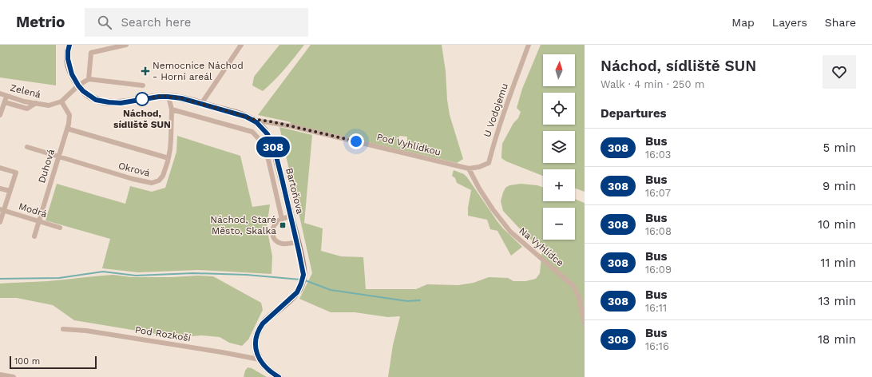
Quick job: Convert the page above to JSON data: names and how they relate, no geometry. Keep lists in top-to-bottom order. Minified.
{"streets":{"street":["Zelená","U Vodojemu","Pod Vyhlídkou","Duhová","Okrová","Bartoňova","Modrá","Na Vyhlídce","Pod Rozkoší"]},"crossings":[["Zelená","Duhová"],["U Vodojemu","Pod Vyhlídkou"],["U Vodojemu","Na Vyhlídce"],["Pod Vyhlídkou","Bartoňova"],["Pod Vyhlídkou","Na Vyhlídce"],["Duhová","Okrová"],["Duhová","Modrá"],["Okrová","Bartoňova"],["Bartoňova","Pod Rozkoší"]],"places":{"health":["Nemocnice Náchod - Horní areál"],"other":["Náchod, sídliště SUN"],"transit":["Náchod, Staré Město, Skalka"]},"lines":["bus line 308"],"scale_bar":"100 m","north":"top","page":{"header":"Metrio","search":"Search here","nav":["Map","Layers","Share"],"on_map":"308","heading":[["Náchod, sídliště SUN","Walk · 4 min · 250 m"],"Departures"],"map_buttons":["+","−"],"list":[{"mark":"308","name":"Bus","note":"16:03","value":"5 min"},{"mark":"308","name":"Bus","note":"16:07","value":"9 min"},{"mark":"308","name":"Bus","note":"16:08","value":"10 min"},{"mark":"308","name":"Bus","note":"16:09","value":"11 min"},{"mark":"308","name":"Bus","note":"16:11","value":"13 min"},{"mark":"308","name":"Bus","note":"16:16","value":"18 min"}],"scale":"100 m"}}
